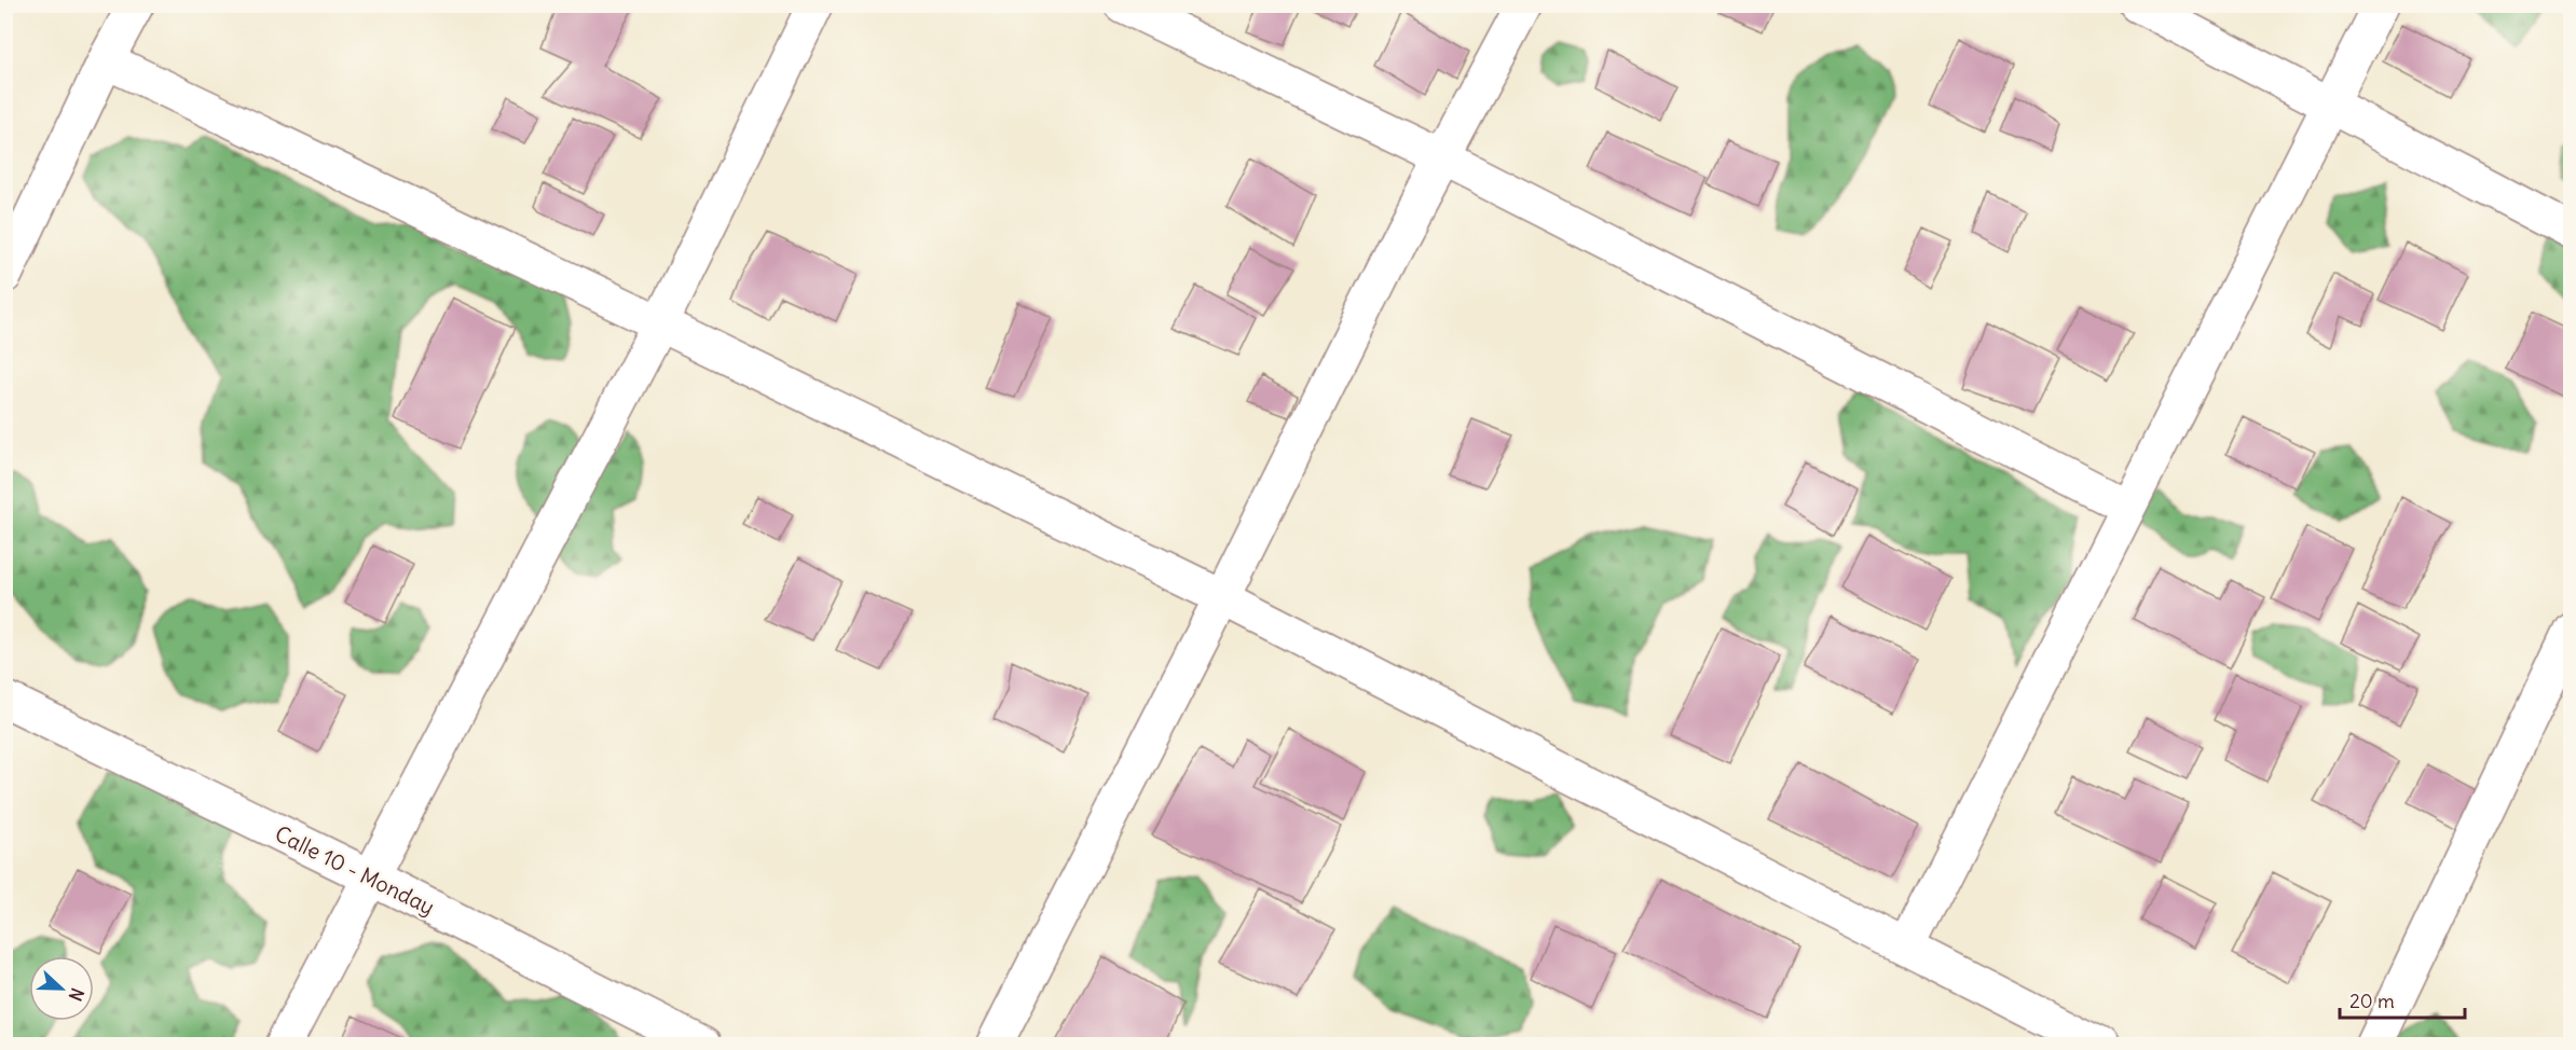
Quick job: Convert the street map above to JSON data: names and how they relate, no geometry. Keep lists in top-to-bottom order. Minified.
{"streets":{"street":["Calle 10 - Monday"]},"scale_bar":"20 m","north":"right"}
